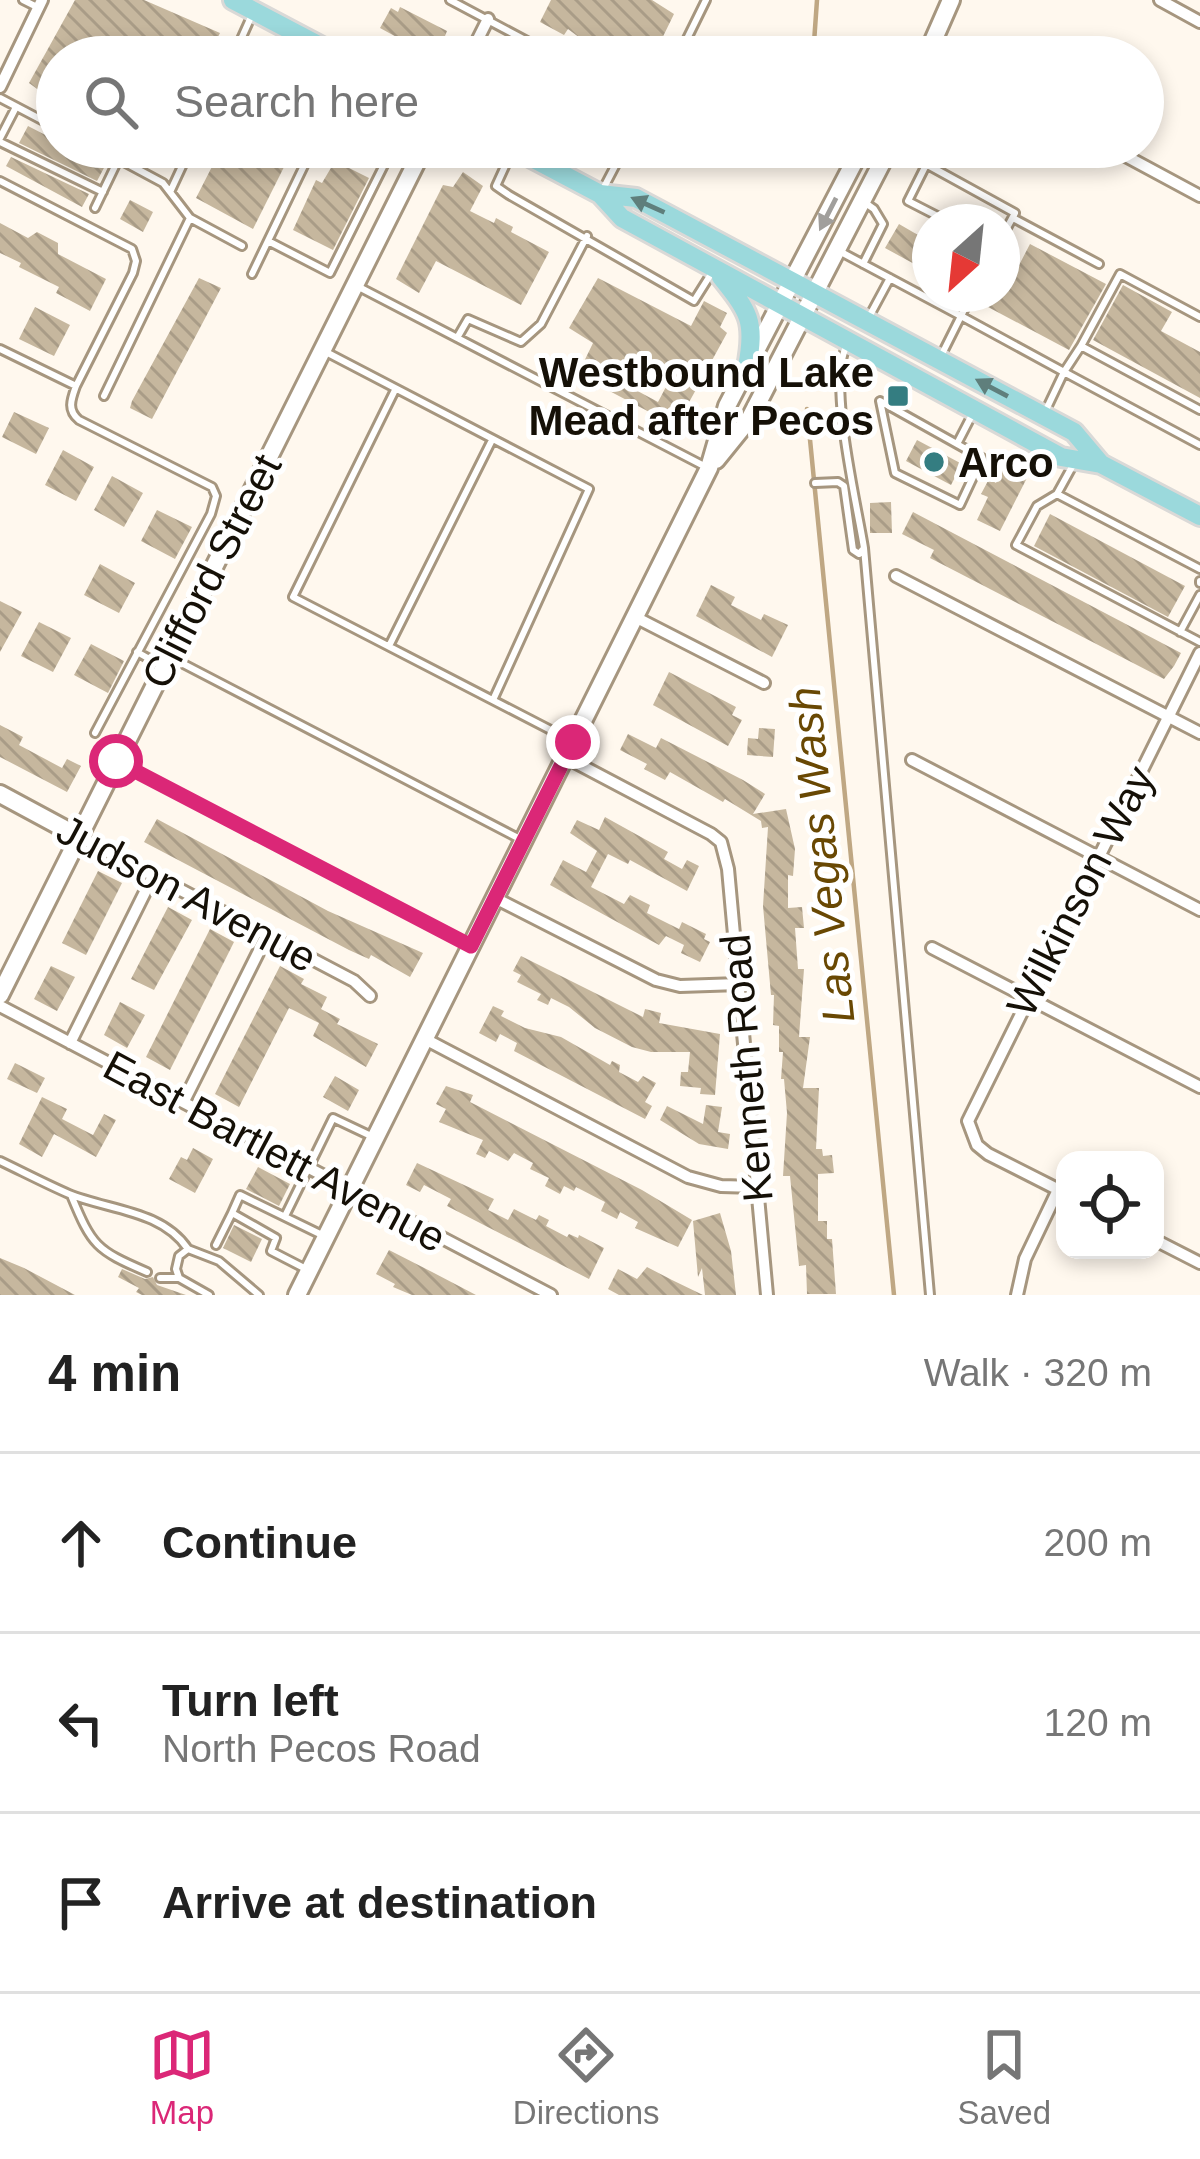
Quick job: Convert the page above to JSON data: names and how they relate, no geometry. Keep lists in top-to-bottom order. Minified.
{"streets":{"main road":["Clifford Street","Judson Avenue"],"street":["Wilkinson Way","Kenneth Road","East Bartlett Avenue"]},"crossings":[["Clifford Street","Judson Avenue"]],"water":["Las Vegas Wash"],"places":{"transit":["Westbound Lake Mead after Pecos"],"other":["Arco"]},"north":"bottom left","page":{"search":"Search here","heading":["4 min","Walk · 320 m"],"list":[["Continue","200 m"],["Turn left","North Pecos Road","120 m"],"Arrive at destination"],"nav":["Map","Directions","Saved"]}}
